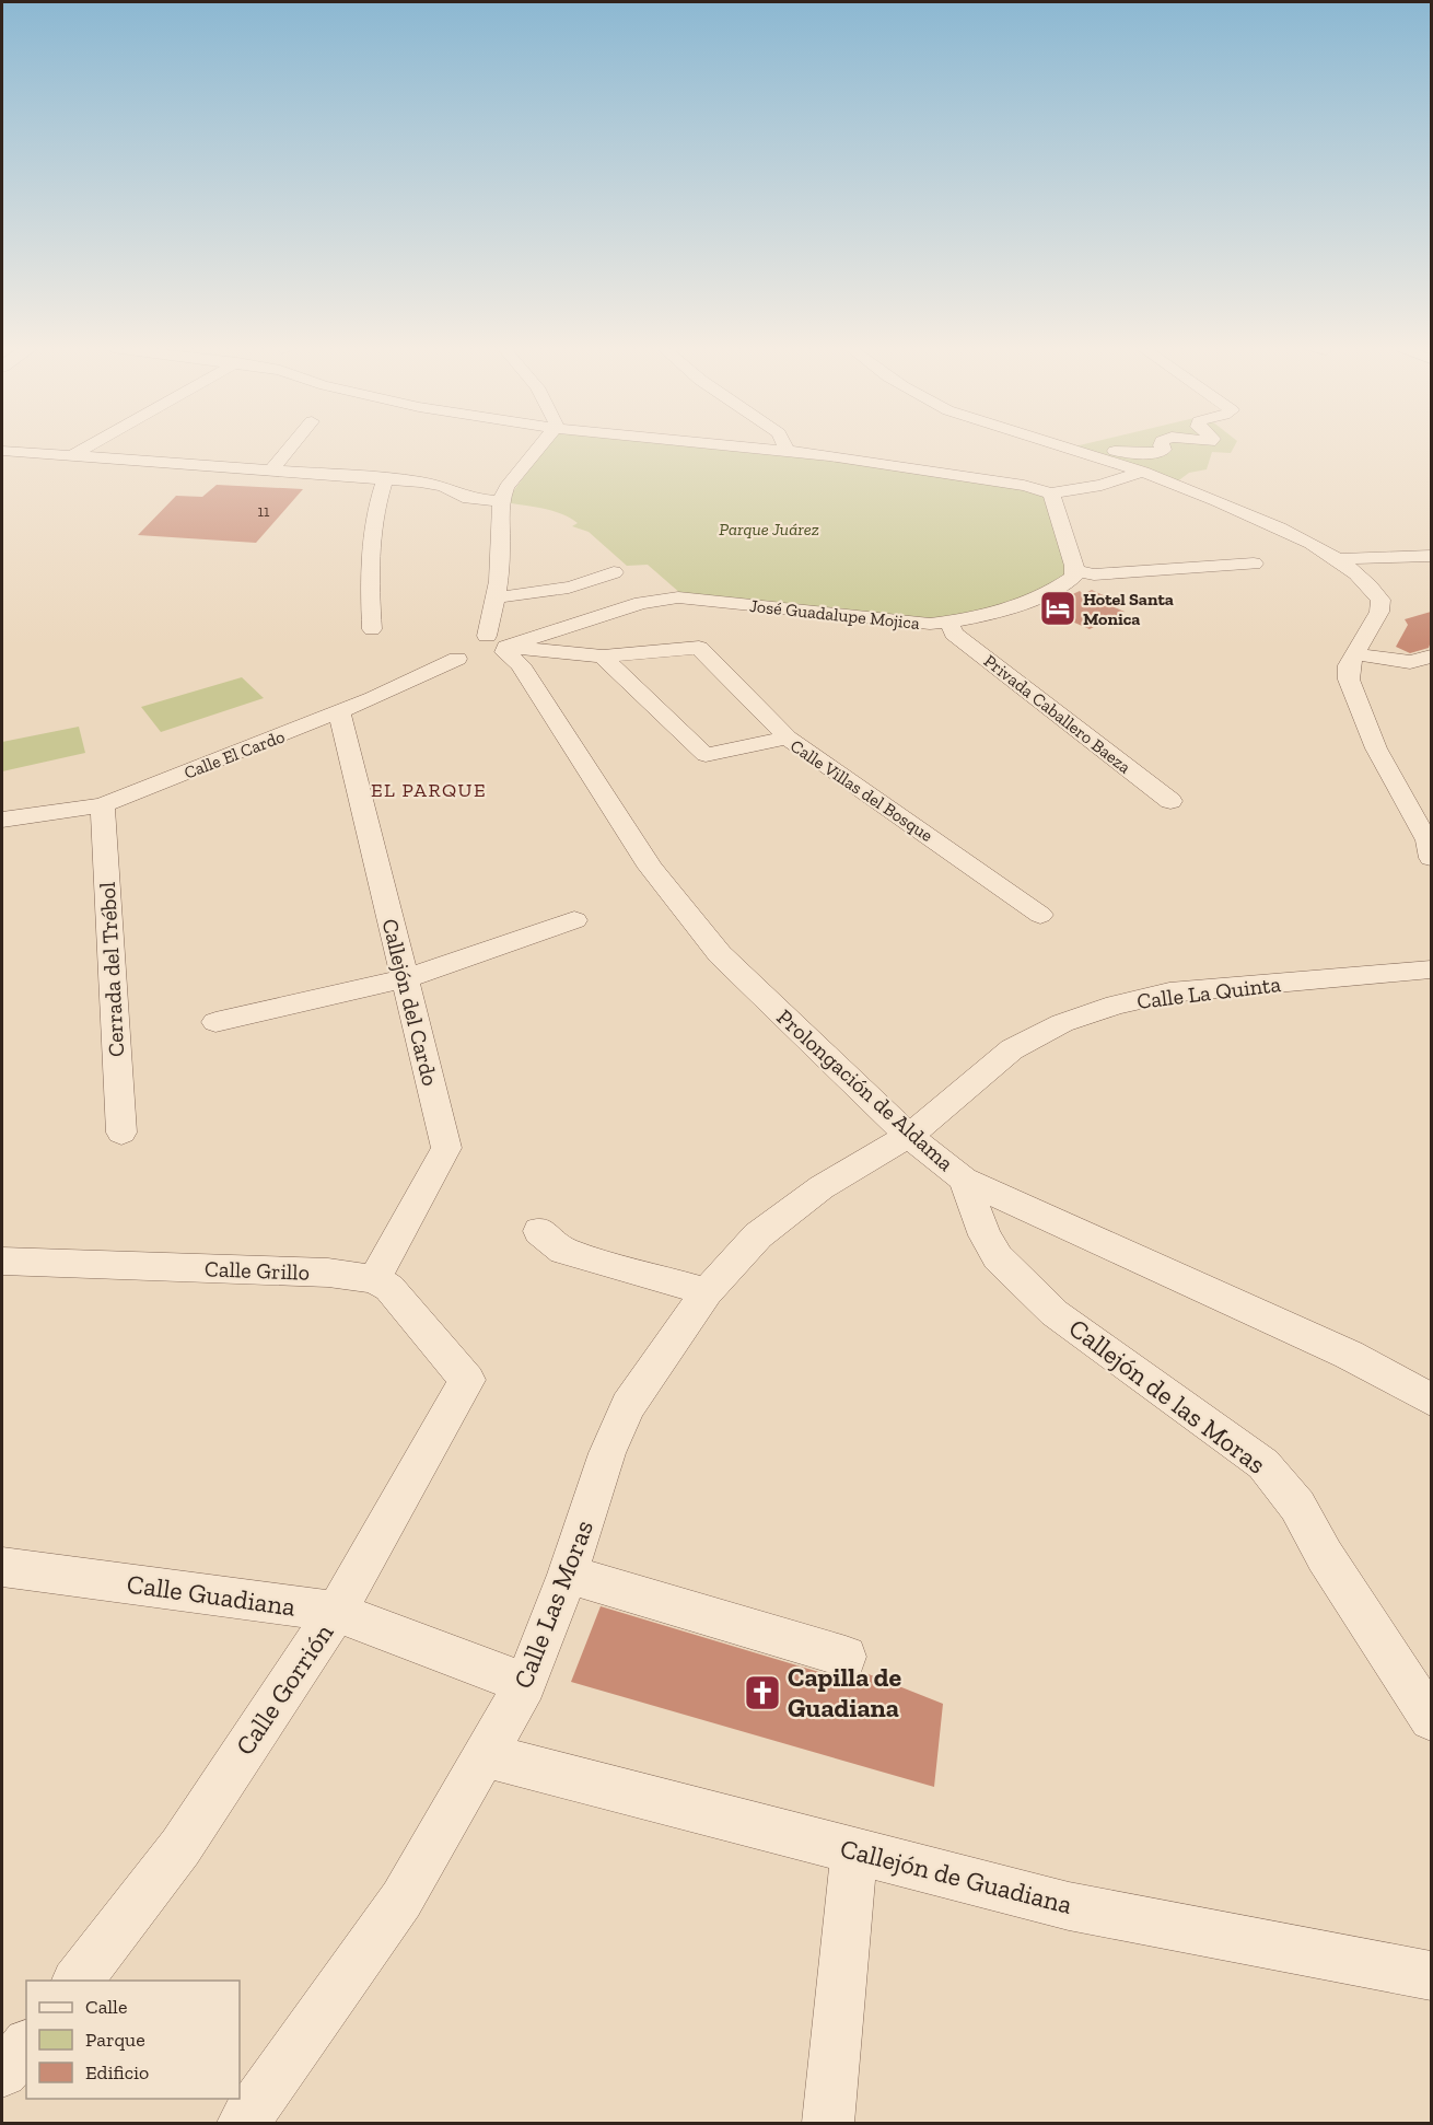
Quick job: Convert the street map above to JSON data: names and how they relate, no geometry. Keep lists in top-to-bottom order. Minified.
{"streets":{"street":["José Guadalupe Mojica","Privada Caballero Baeza","Calle El Cardo","Calle Villas del Bosque","Cerrada del Trébol","Calle La Quinta","Callejón del Cardo","Prolongación de Aldama","Calle Grillo","Callejón de las Moras","Calle Guadiana","Calle Las Moras","Calle Gorrión","Callejón de Guadiana"]},"crossings":[["José Guadalupe Mojica","Privada Caballero Baeza"],["José Guadalupe Mojica","Calle El Cardo"],["José Guadalupe Mojica","Prolongación de Aldama"],["Calle El Cardo","Cerrada del Trébol"],["Calle El Cardo","Callejón del Cardo"],["Calle El Cardo","Prolongación de Aldama"],["Calle La Quinta","Prolongación de Aldama"],["Calle La Quinta","Calle Las Moras"],["Callejón del Cardo","Calle Grillo"],["Callejón del Cardo","Calle Gorrión"],["Prolongación de Aldama","Callejón de las Moras"],["Prolongación de Aldama","Calle Las Moras"],["Calle Grillo","Calle Gorrión"],["Calle Guadiana","Calle Las Moras"],["Calle Guadiana","Calle Gorrión"],["Calle Las Moras","Callejón de Guadiana"]],"districts":["EL PARQUE"],"parks":["Parque Juárez"],"places":{"hotel":["Hotel Santa Monica"],"church":["Capilla de Guadiana"]},"house_numbers":["11"],"legend":["Calle","Parque","Edificio"]}
